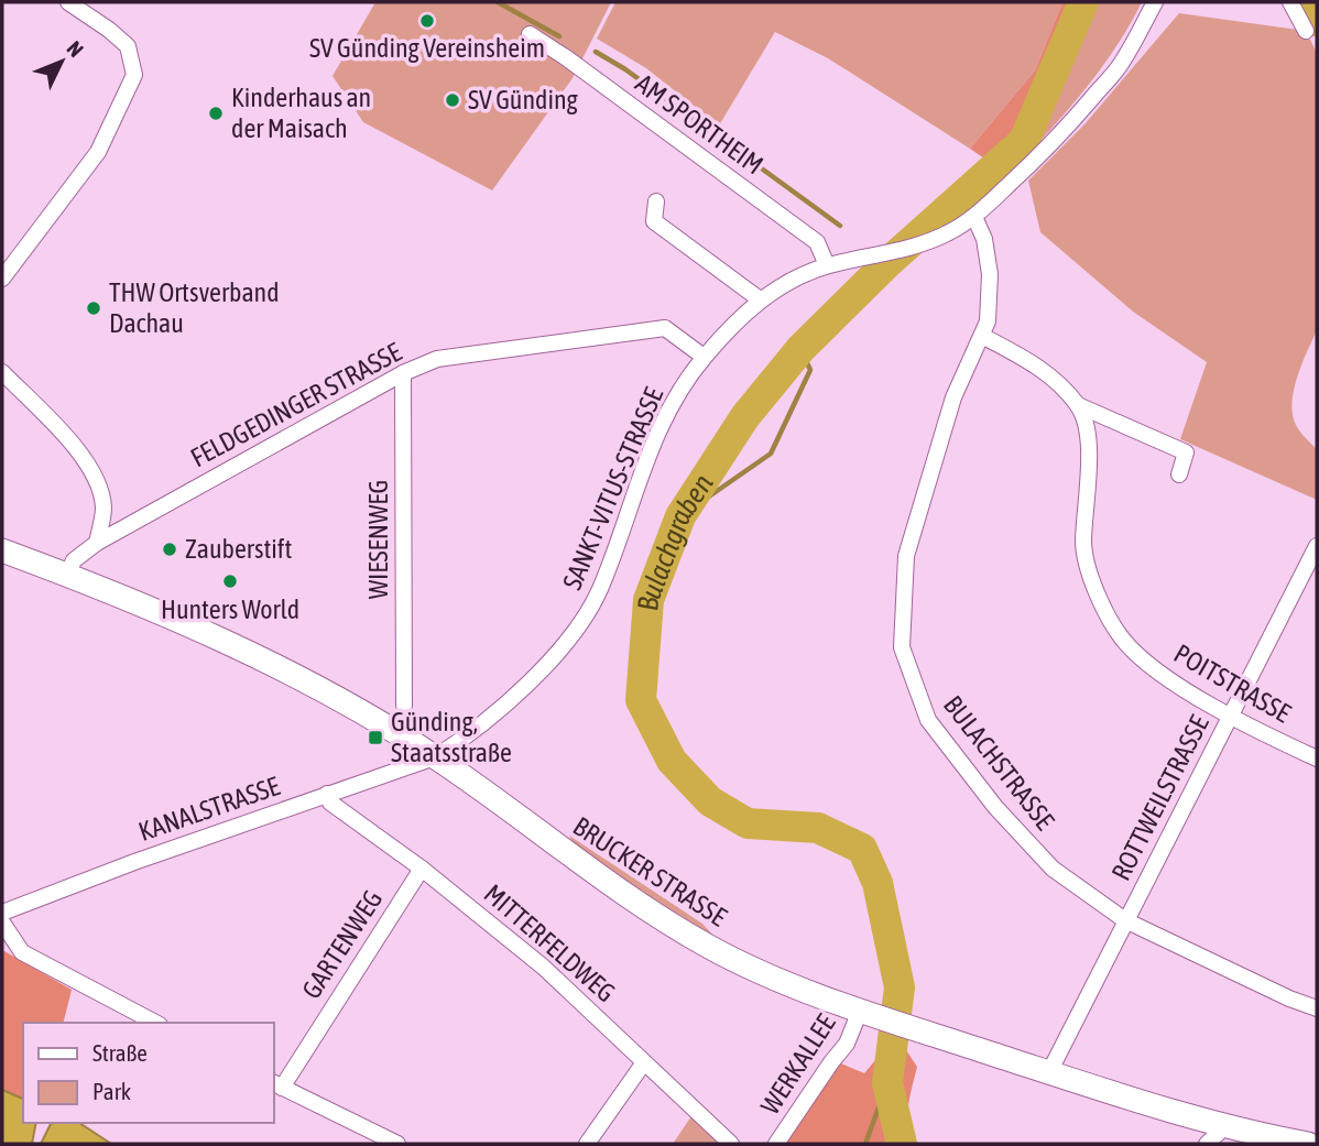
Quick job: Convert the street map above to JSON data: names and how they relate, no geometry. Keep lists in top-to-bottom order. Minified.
{"streets":{"main road":["BRUCKER STRASSE"],"street":["AM SPORTHEIM","FELDGEDINGER STRASSE","SANKT-VITUS-STRASSE","WIESENWEG","POITSTRASSE","BULACHSTRASSE","ROTTWEILSTRASSE","KANALSTRASSE","MITTERFELDWEG","GARTENWEG","WERKALLEE"]},"crossings":[["AM SPORTHEIM","SANKT-VITUS-STRASSE"],["FELDGEDINGER STRASSE","SANKT-VITUS-STRASSE"],["FELDGEDINGER STRASSE","WIESENWEG"],["FELDGEDINGER STRASSE","BRUCKER STRASSE"],["SANKT-VITUS-STRASSE","BULACHSTRASSE"],["SANKT-VITUS-STRASSE","KANALSTRASSE"],["SANKT-VITUS-STRASSE","BRUCKER STRASSE"],["POITSTRASSE","ROTTWEILSTRASSE"],["BULACHSTRASSE","ROTTWEILSTRASSE"],["ROTTWEILSTRASSE","BRUCKER STRASSE"],["KANALSTRASSE","BRUCKER STRASSE"],["KANALSTRASSE","MITTERFELDWEG"],["BRUCKER STRASSE","WERKALLEE"],["MITTERFELDWEG","GARTENWEG"]],"water":["Bulachgraben"],"places":{"other":["SV Günding Vereinsheim","SV Günding","Kinderhaus an der Maisach","THW Ortsverband Dachau","Zauberstift","Hunters World"],"transit":["Günding, Staatsstraße"]},"legend":["Straße","Park"],"north":"top right"}
